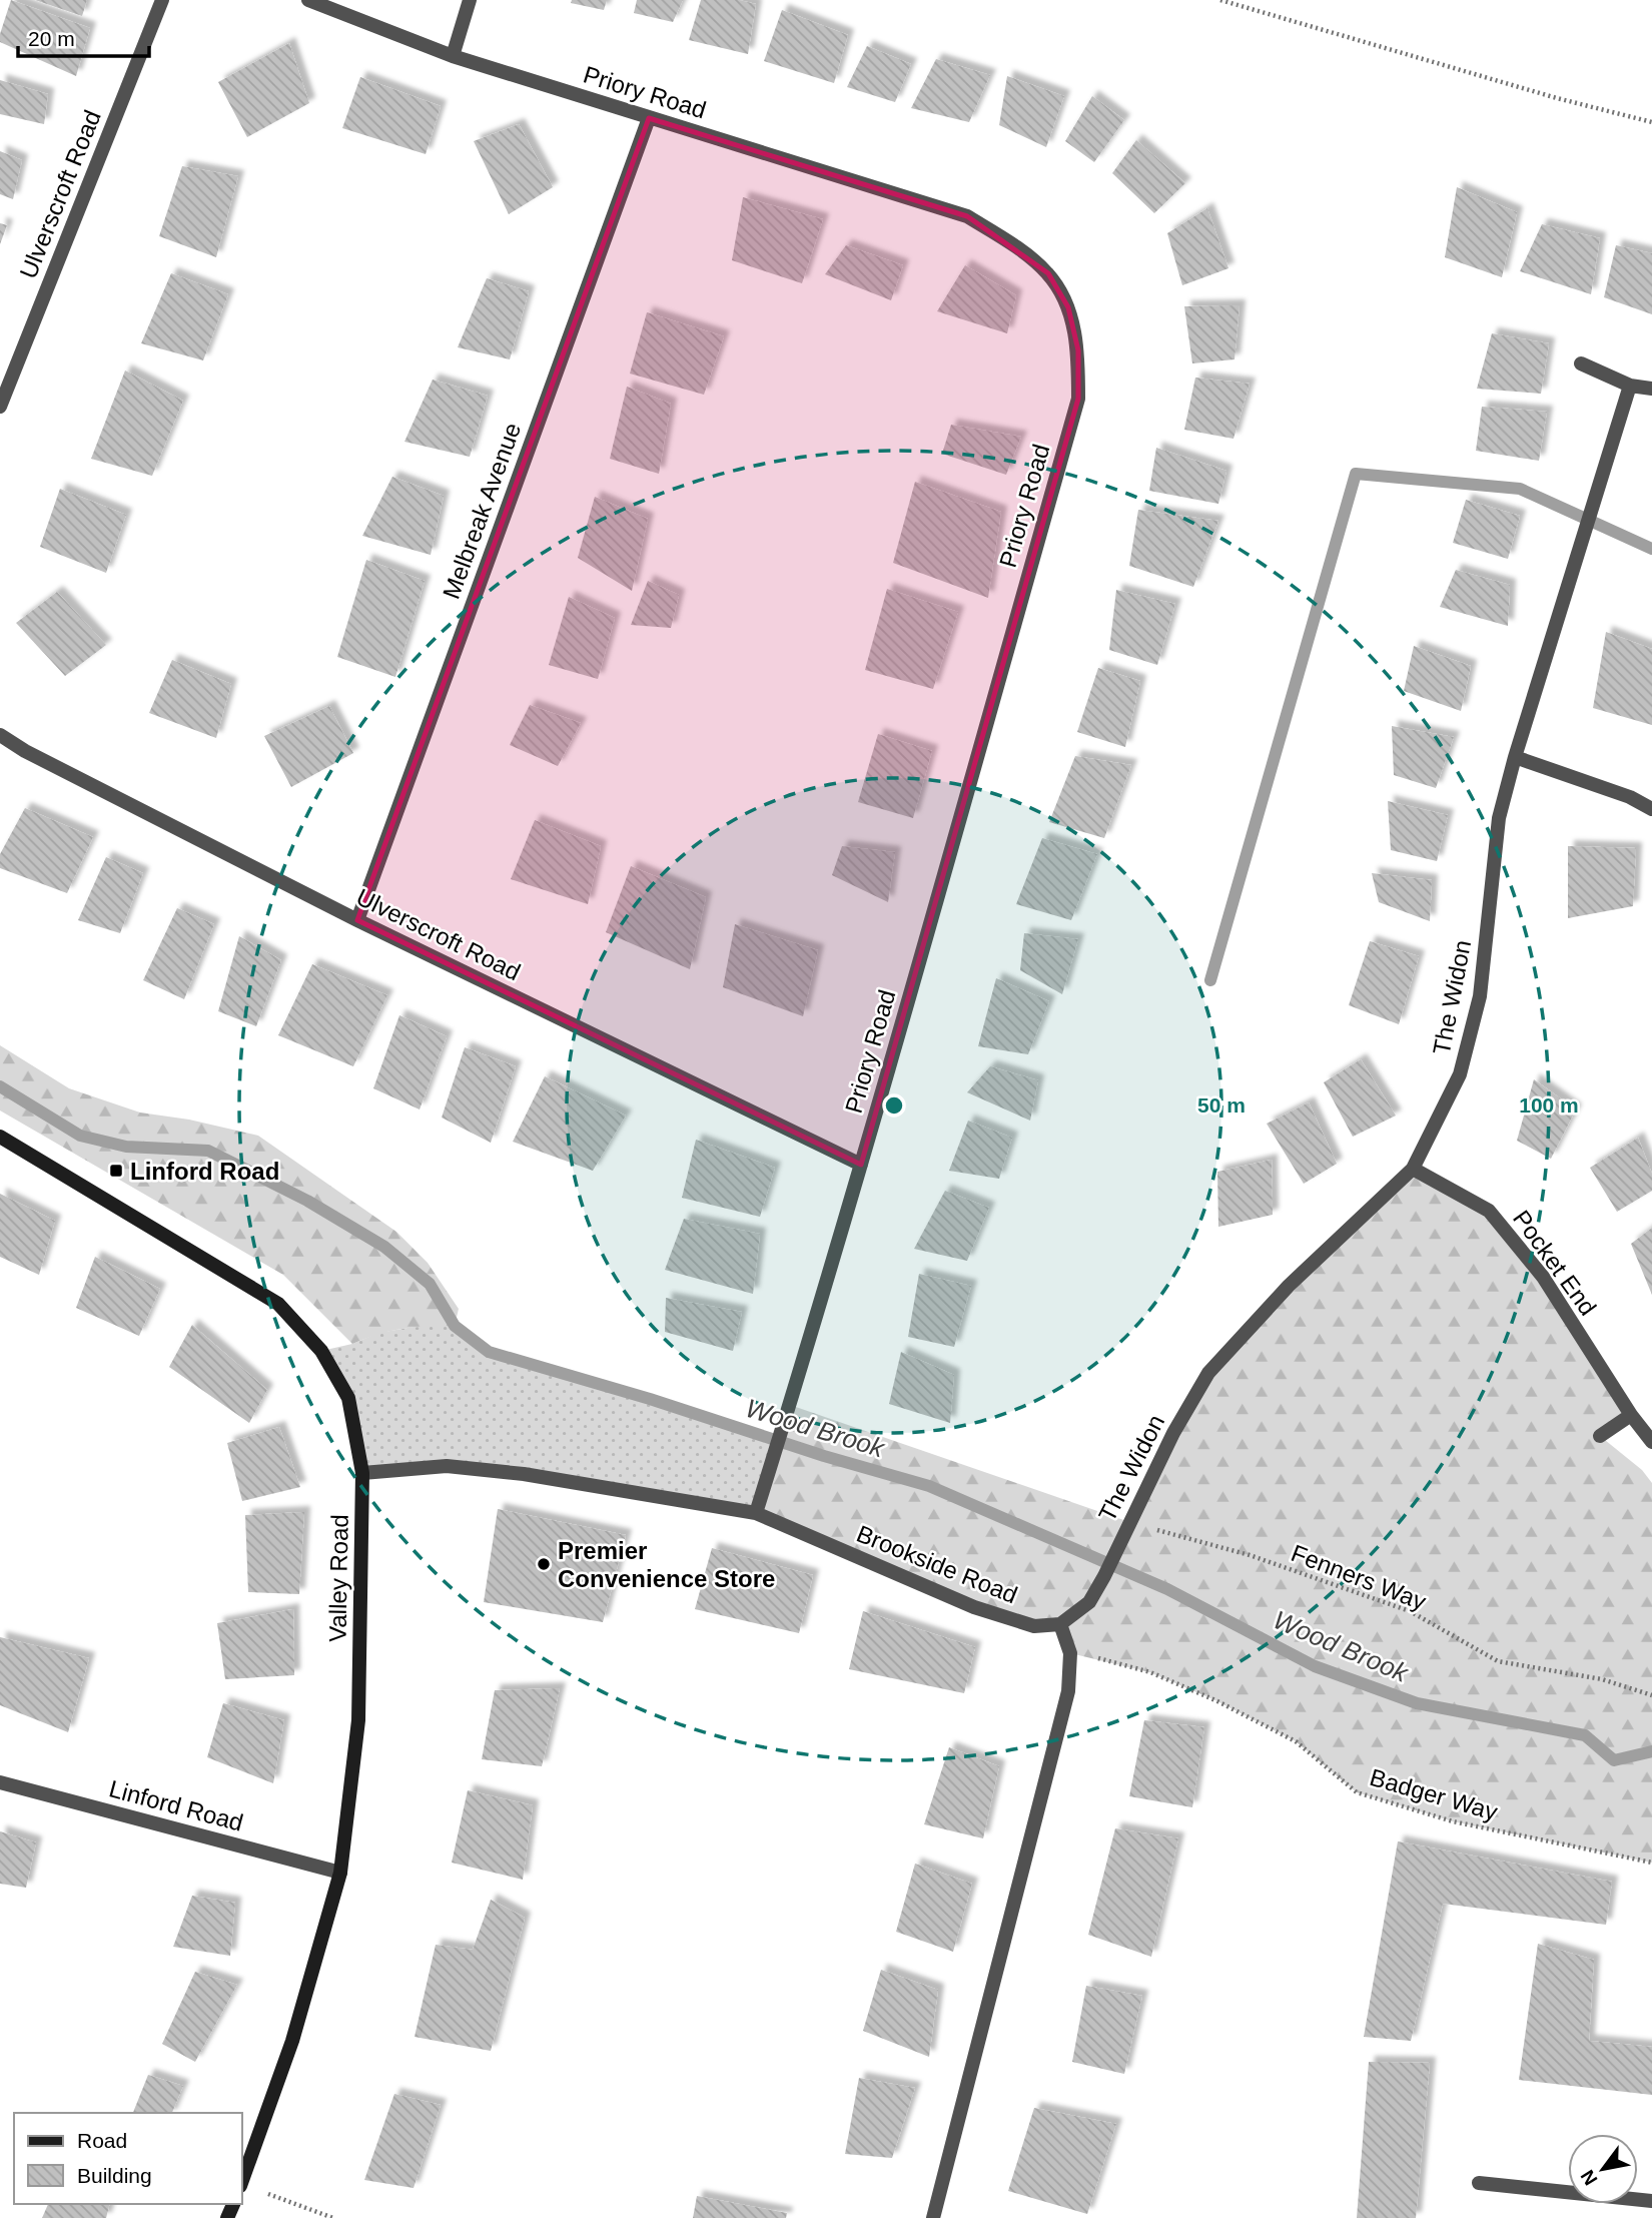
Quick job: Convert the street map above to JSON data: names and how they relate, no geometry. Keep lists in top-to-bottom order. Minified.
{"streets":{"street":["Priory Road","Ulverscroft Road","Melbreak Avenue","The Widon","Pocket End","Brookside Road","Valley Road","Linford Road"],"path":["Fenners Way","Badger Way"]},"crossings":[["Priory Road","Ulverscroft Road"],["Priory Road","Melbreak Avenue"],["Priory Road","Brookside Road"],["Ulverscroft Road","Melbreak Avenue"],["The Widon","Pocket End"],["The Widon","Brookside Road"],["The Widon","Fenners Way"],["Brookside Road","Valley Road"],["Valley Road","Linford Road"]],"water":["Wood Brook"],"places":{"transit":["Linford Road"],"other":["Premier Convenience Store"]},"legend":["Road","Building"],"scale_bar":"20 m","north":"bottom left","rings":["50 m","100 m"]}
